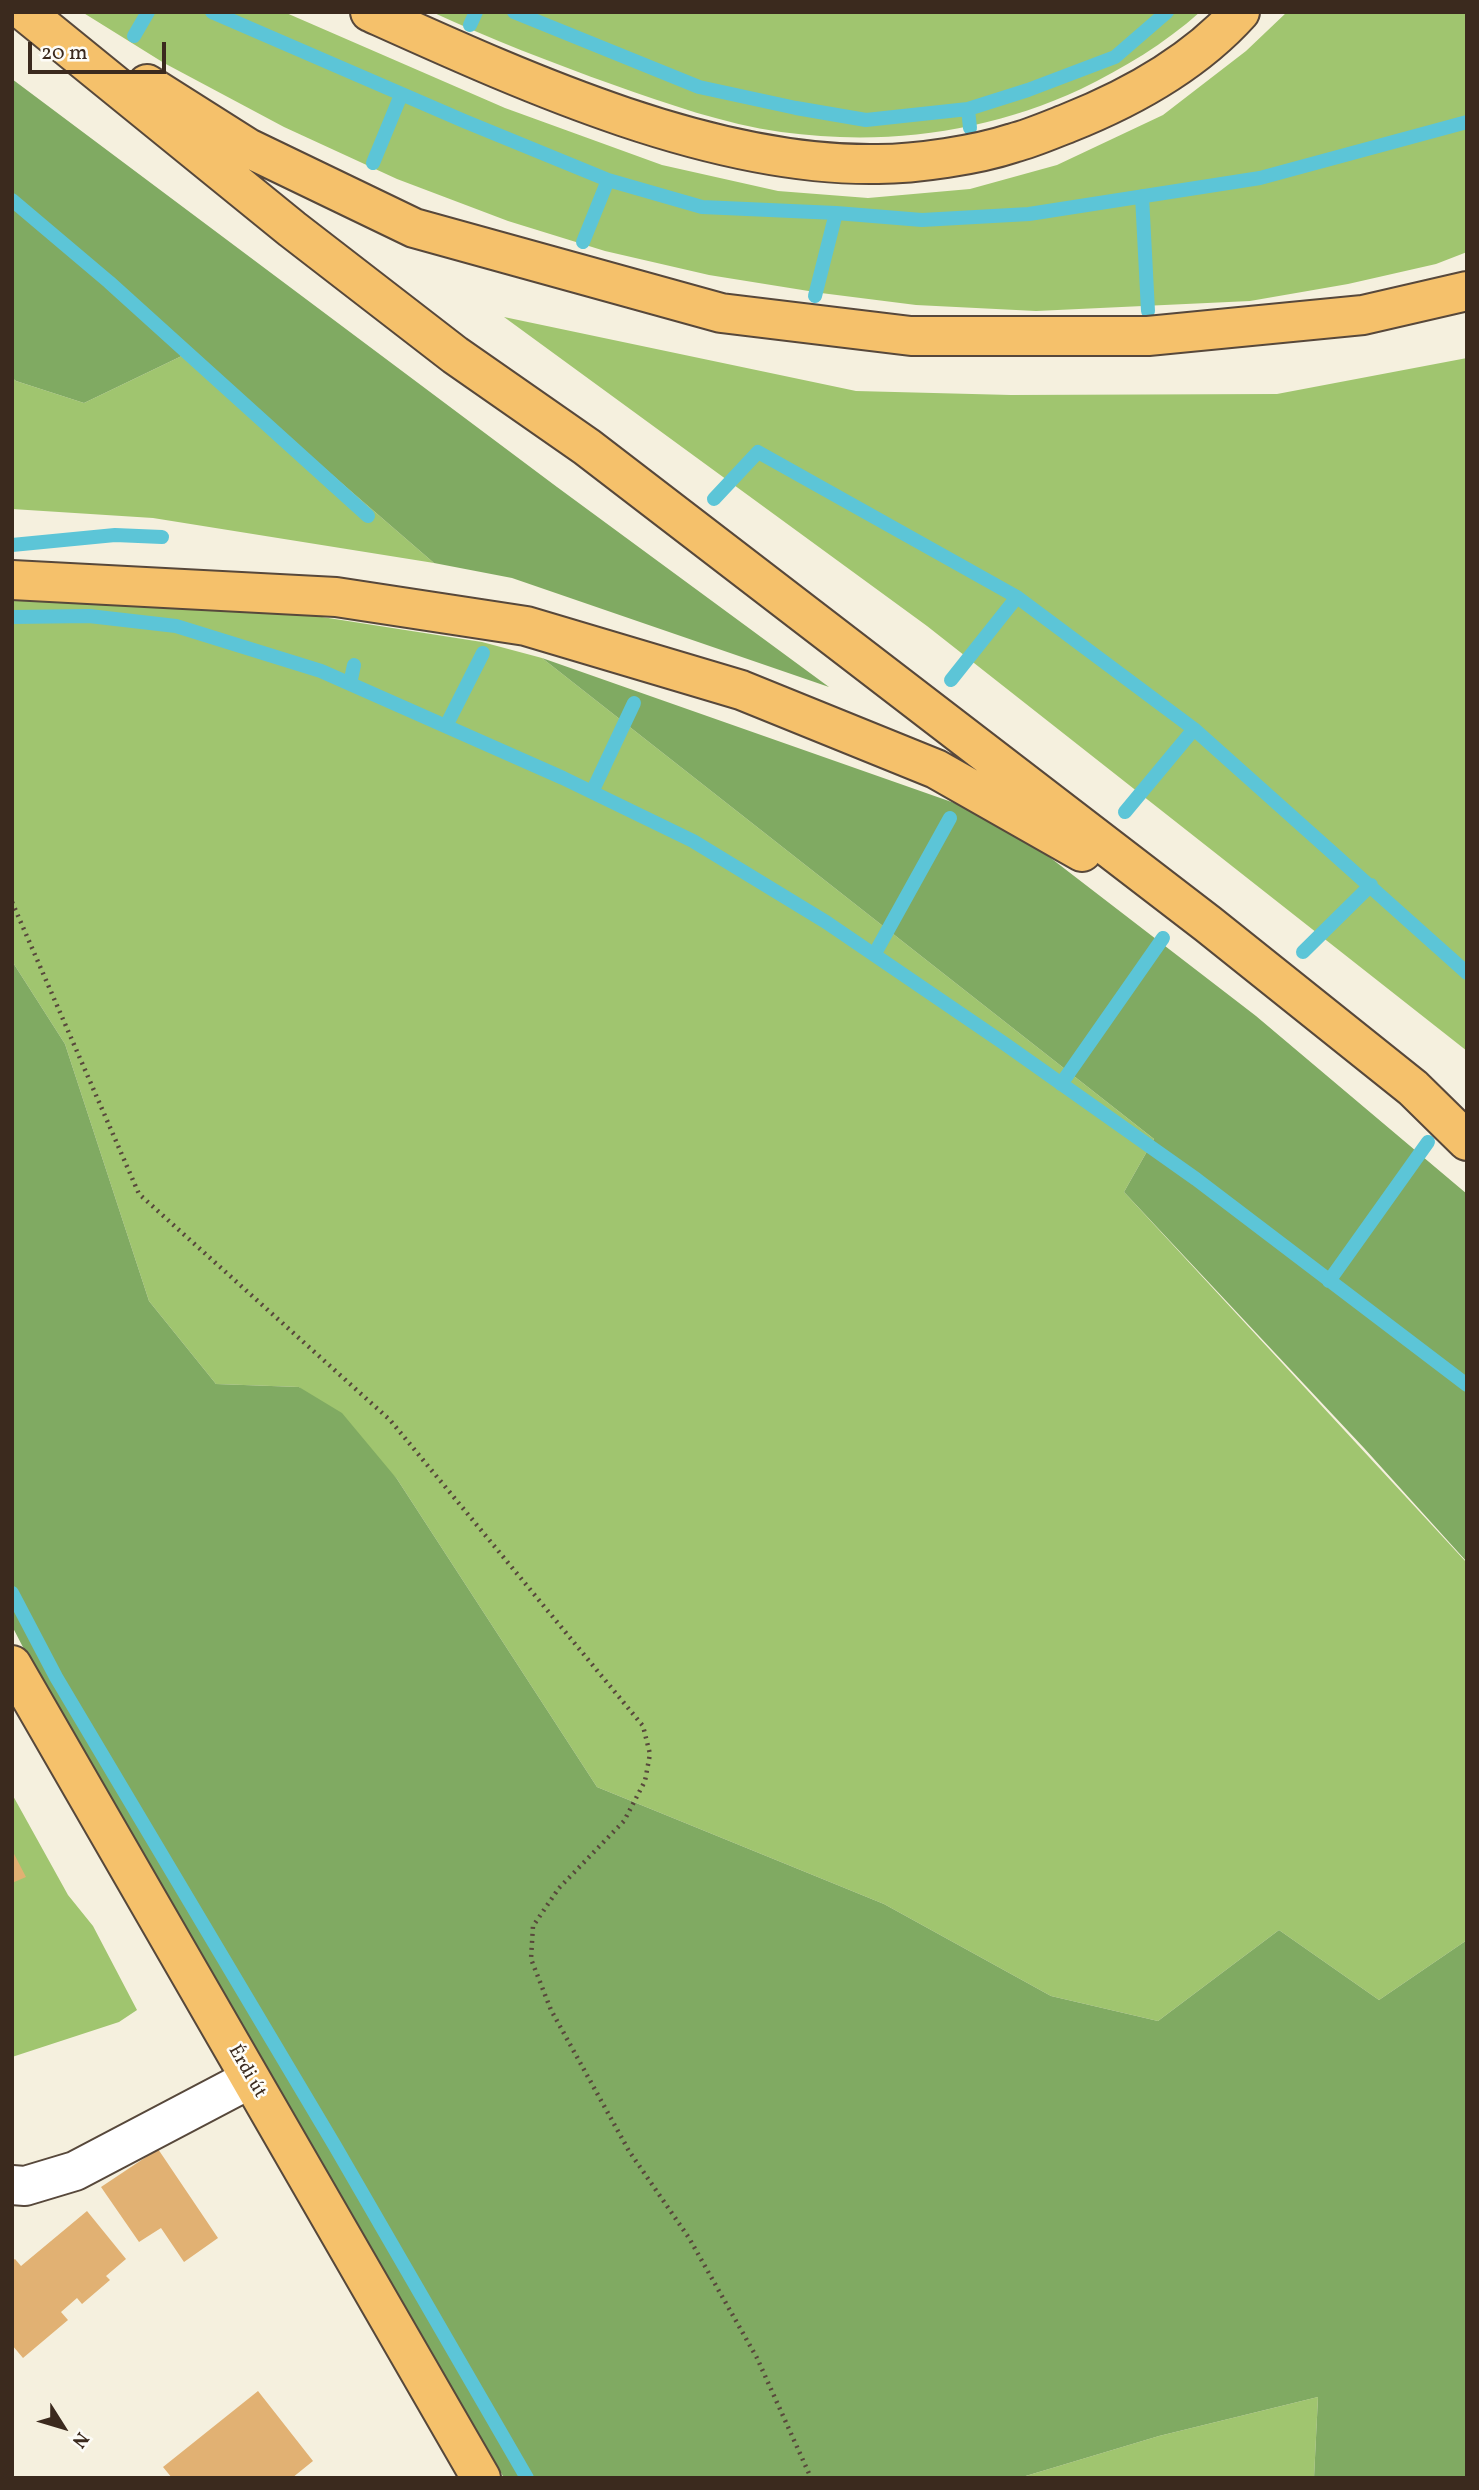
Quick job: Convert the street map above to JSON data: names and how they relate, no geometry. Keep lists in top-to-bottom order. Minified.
{"streets":{"main road":["Érdi út"]},"scale_bar":"20 m","north":"bottom right"}
